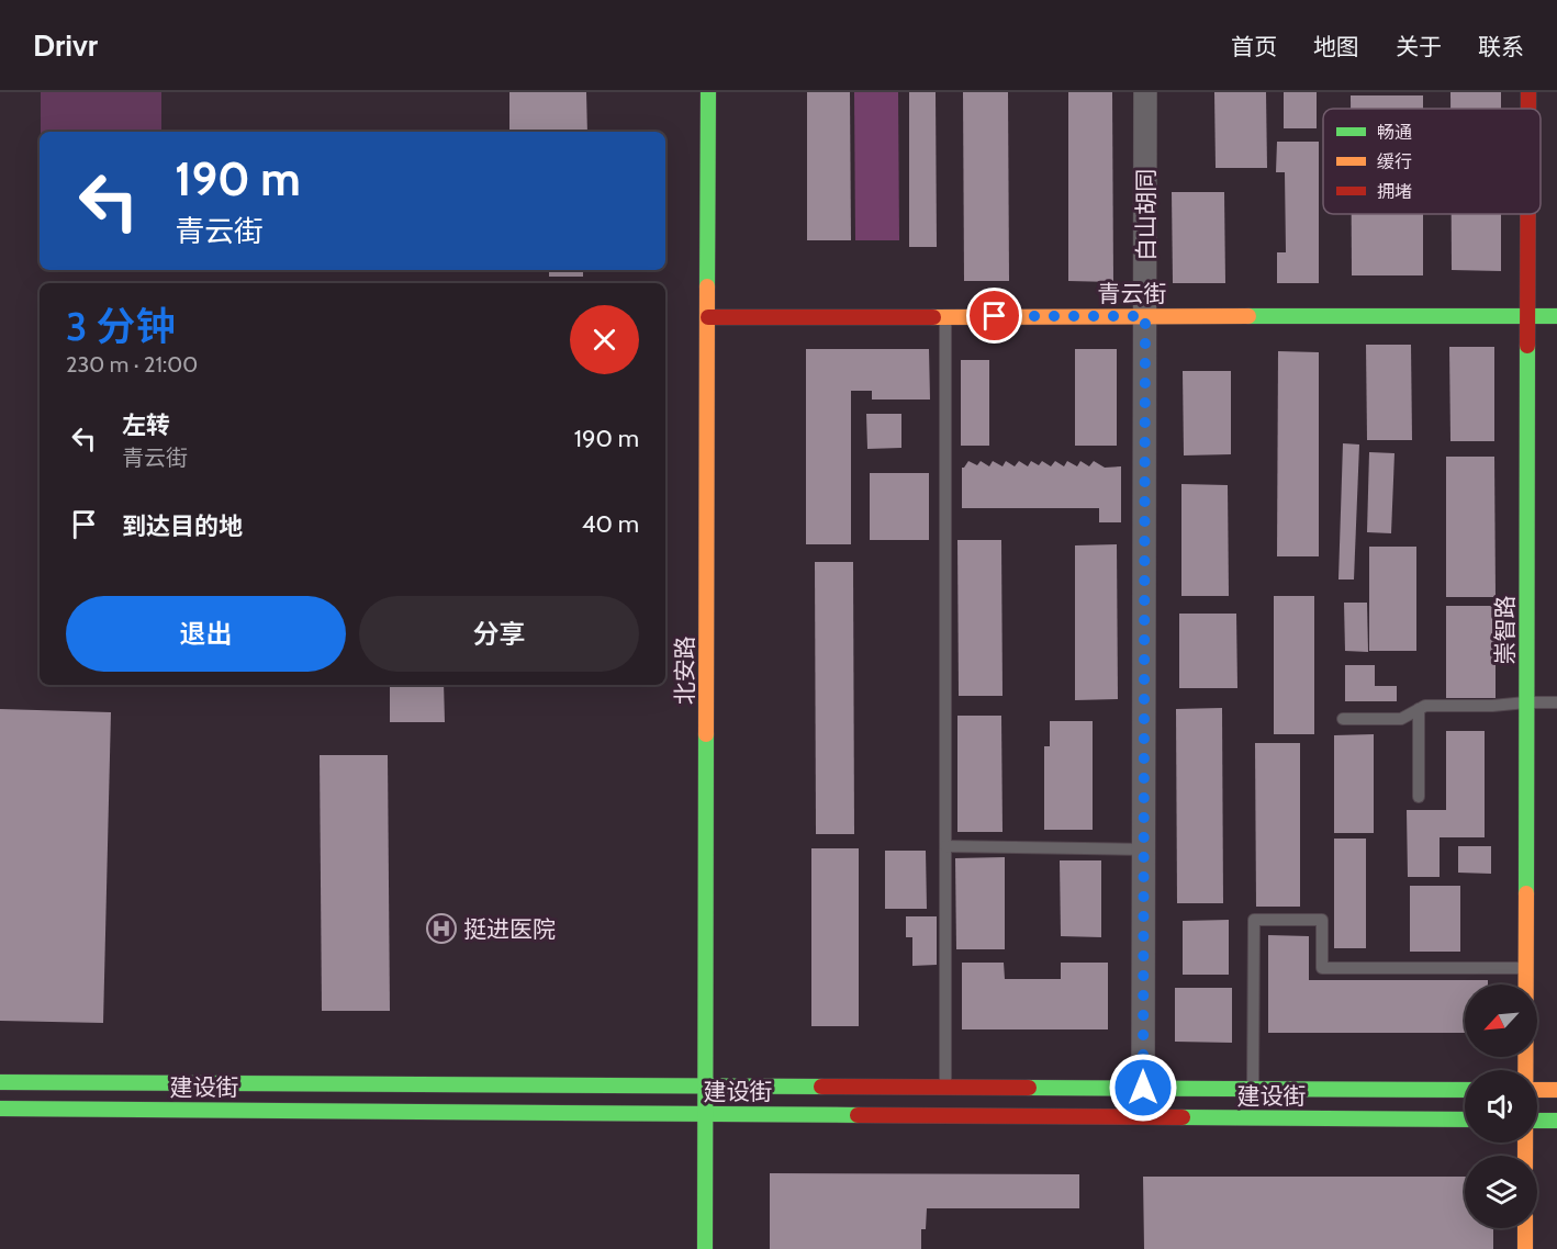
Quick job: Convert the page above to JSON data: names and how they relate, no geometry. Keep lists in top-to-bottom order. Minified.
{"streets":{"street":["白山胡同","青云街","崇智路","北安路","建设街"]},"crossings":[["白山胡同","青云街"],["白山胡同","建设街"],["青云街","崇智路"],["青云街","北安路"],["北安路","建设街"]],"places":{"hospital":["挺进医院"]},"legend":["畅通","缓行","拥堵"],"north":"bottom left","page":{"header":"Drivr","nav":["首页","地图","关于","联系"],"turn":["190 m","青云街"],"heading":["3 分钟","230 m · 21:00"],"list":[{"name":"左转","note":"青云街","value":"190 m"},{"name":"到达目的地","value":"40 m"}],"buttons":["退出","分享"]}}
